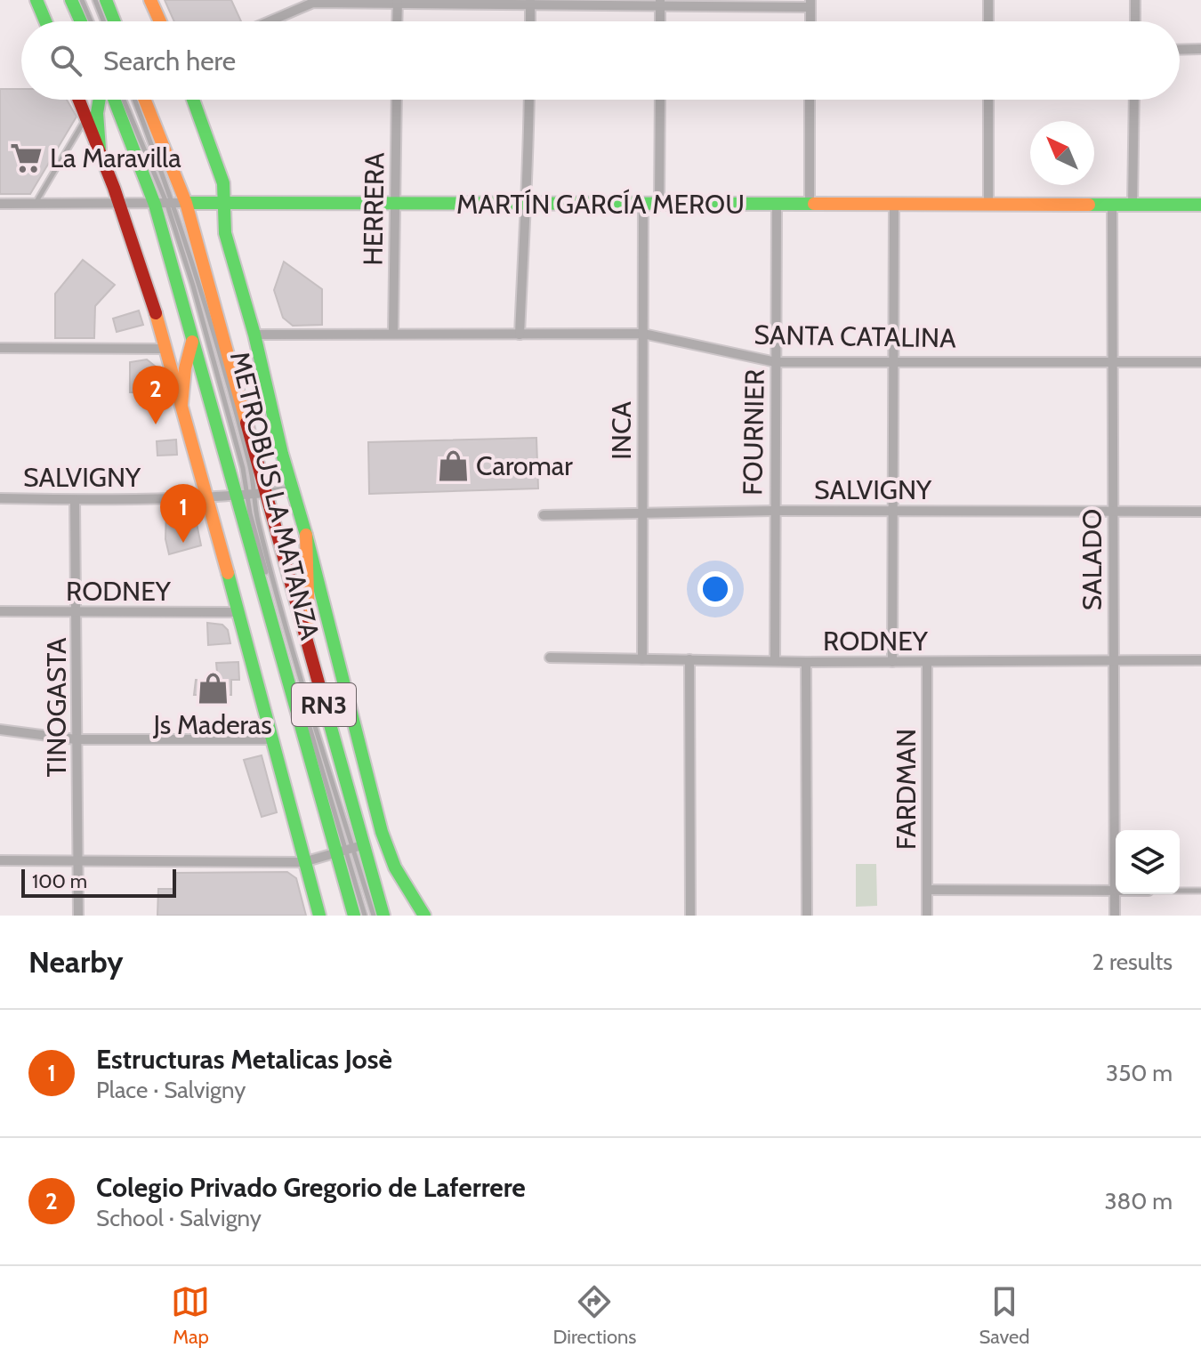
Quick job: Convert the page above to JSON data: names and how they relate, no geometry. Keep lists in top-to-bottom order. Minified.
{"streets":{"main road":["MARTÍN GARCÍA MEROU","RN3"],"street":["HERRERA","SANTA CATALINA","INCA","FOURNIER","SALVIGNY","SALADO","RODNEY","TINOGASTA","FARDMAN"],"lane":["METROBUS LA MATANZA"]},"crossings":[["MARTÍN GARCÍA MEROU","HERRERA"],["MARTÍN GARCÍA MEROU","INCA"],["MARTÍN GARCÍA MEROU","FOURNIER"],["MARTÍN GARCÍA MEROU","METROBUS LA MATANZA"],["MARTÍN GARCÍA MEROU","SALADO"],["MARTÍN GARCÍA MEROU","RN3"],["HERRERA","SANTA CATALINA"],["SANTA CATALINA","INCA"],["SANTA CATALINA","FOURNIER"],["SANTA CATALINA","SALADO"],["INCA","SALVIGNY"],["INCA","RODNEY"],["FOURNIER","SALVIGNY"],["FOURNIER","RODNEY"],["SALVIGNY","METROBUS LA MATANZA"],["SALVIGNY","SALADO"],["SALVIGNY","RN3"],["SALVIGNY","TINOGASTA"],["METROBUS LA MATANZA","RN3"],["SALADO","RODNEY"],["RODNEY","TINOGASTA"],["RODNEY","FARDMAN"]],"places":{"supermarket":["La Maravilla"],"shop":["Caromar","Js Maderas"]},"scale_bar":"100 m","north":"top left","page":{"search":"Search here","pins":["2","1"],"scale":"100 m","heading":["Nearby","2 results"],"list":[{"mark":"1","name":"Estructuras Metalicas Josè","note":"Place · Salvigny","value":"350 m"},{"mark":"2","name":"Colegio Privado Gregorio de Laferrere","note":"School · Salvigny","value":"380 m"}],"nav":["Map","Directions","Saved"]}}
